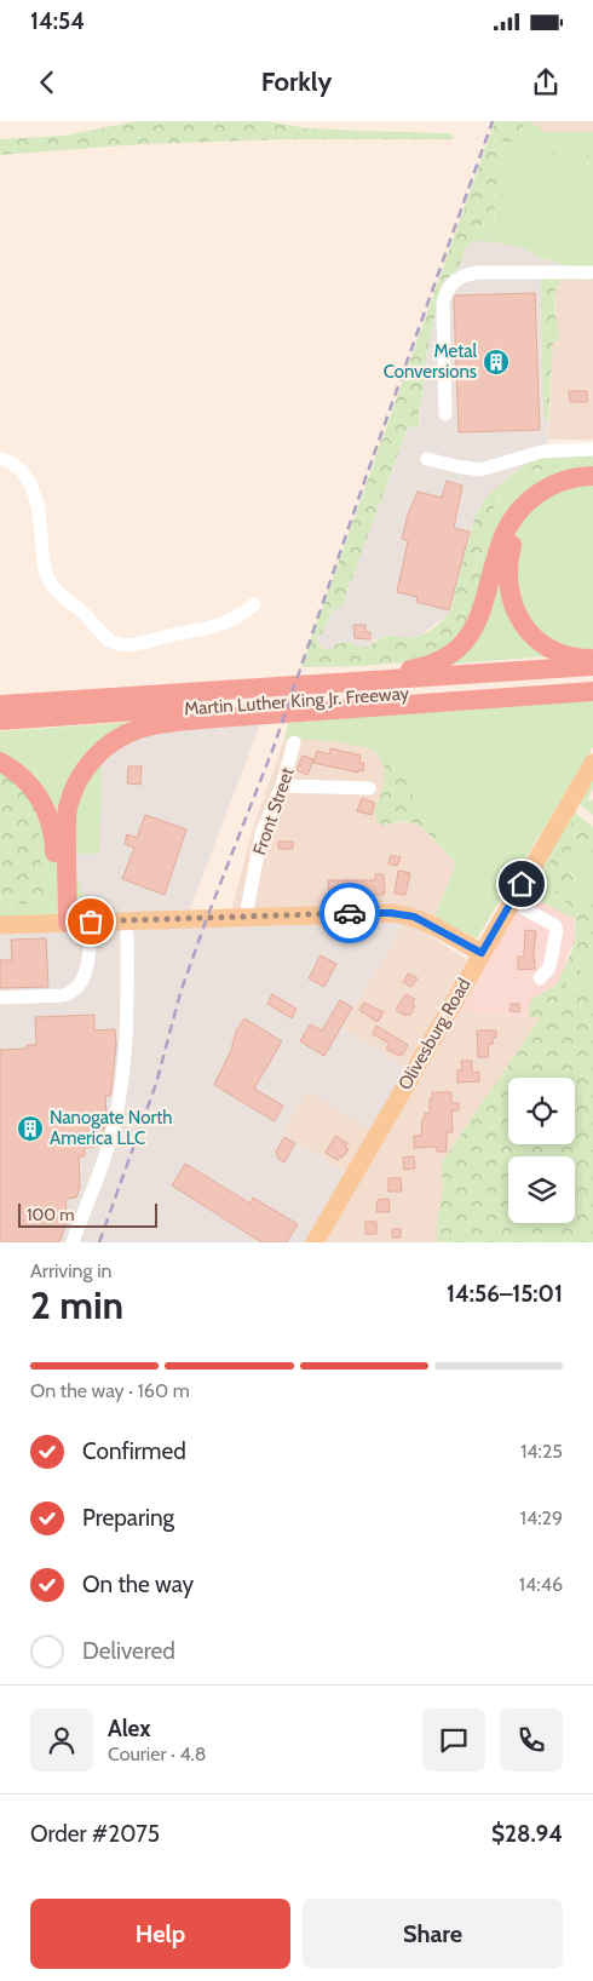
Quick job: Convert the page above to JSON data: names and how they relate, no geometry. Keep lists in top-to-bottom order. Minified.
{"streets":{"highway":["Martin Luther King Jr. Freeway"],"main road":["Olivesburg Road"],"street":["Front Street"]},"places":{"building":["Metal Conversions","Nanogate North America LLC"]},"scale_bar":"100 m","page":{"status":"14:54","header":"Forkly","scale":"100 m","heading":["2 min","Arriving in","14:56–15:01"],"panel":["Alex","Courier · 4.8","Order #2075","$28.94"],"bar":"On the way · 160 m","list":[["Confirmed","14:25"],["Preparing","14:29"],["On the way","14:46"],"Delivered"],"buttons":["Help","Share"]}}
